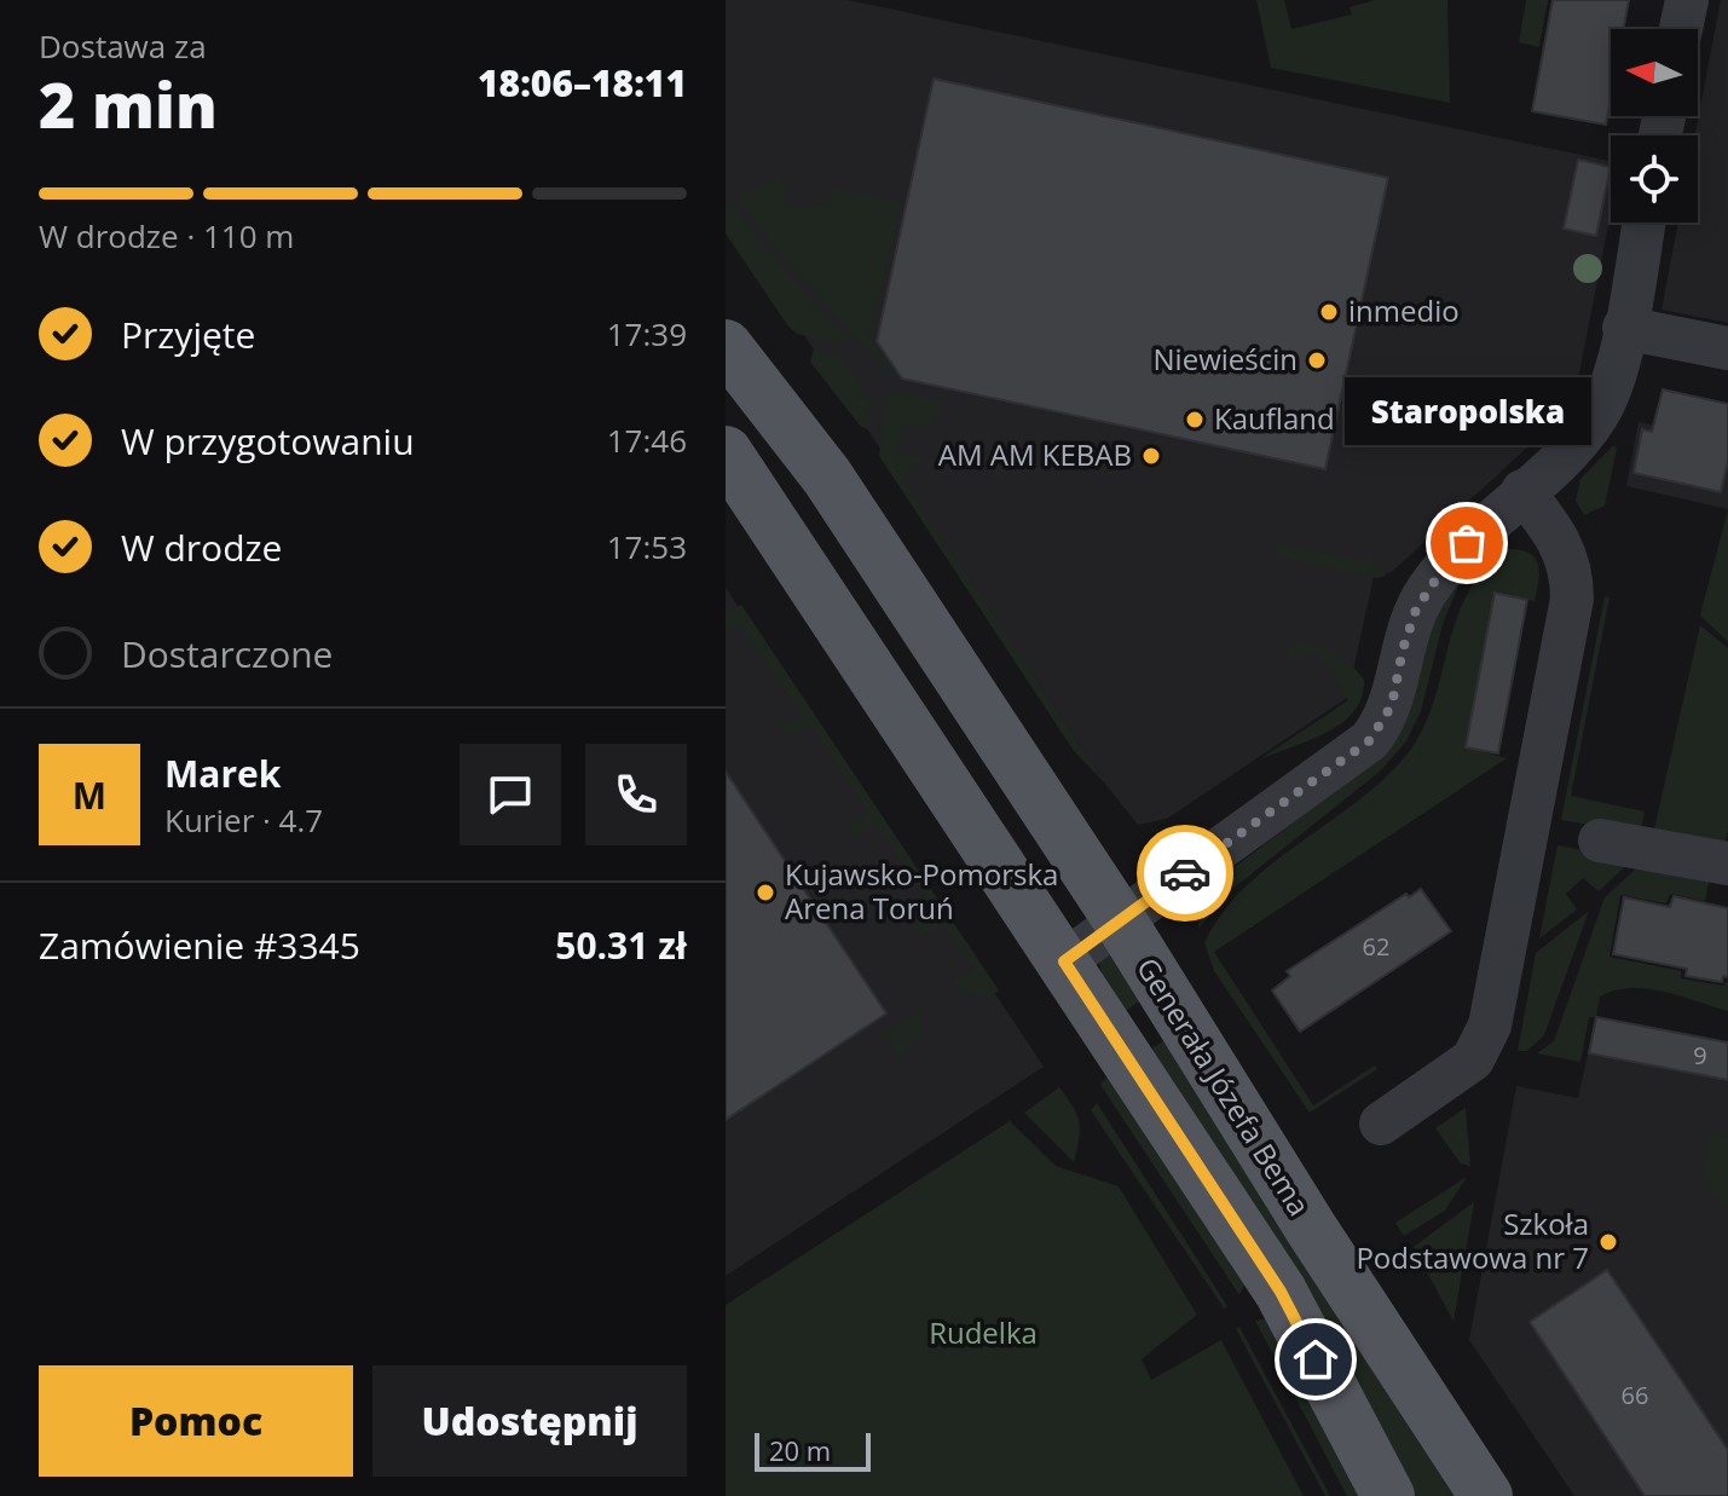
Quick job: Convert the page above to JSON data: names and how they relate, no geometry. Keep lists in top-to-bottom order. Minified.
{"streets":{"main road":["Generała Józefa Bema"]},"parks":["Rudelka"],"places":["inmedio","Niewieścin","Kaufland","AM AM KEBAB","Staropolska","Kujawsko-Pomorska Arena Toruń","Szkoła Podstawowa nr 7"],"house_numbers":["62","9","66"],"scale_bar":"20 m","north":"left","page":{"heading":["2 min","Dostawa za","18:06–18:11"],"panel":["Marek","Kurier · 4.7","Zamówienie #3345","50.31 zł"],"bar":"W drodze · 110 m","list":[["Przyjęte","17:39"],["W przygotowaniu","17:46"],["W drodze","17:53"],"Dostarczone"],"bubble":"Staropolska","round":"M","buttons":["Pomoc","Udostępnij"],"scale":"20 m"}}
